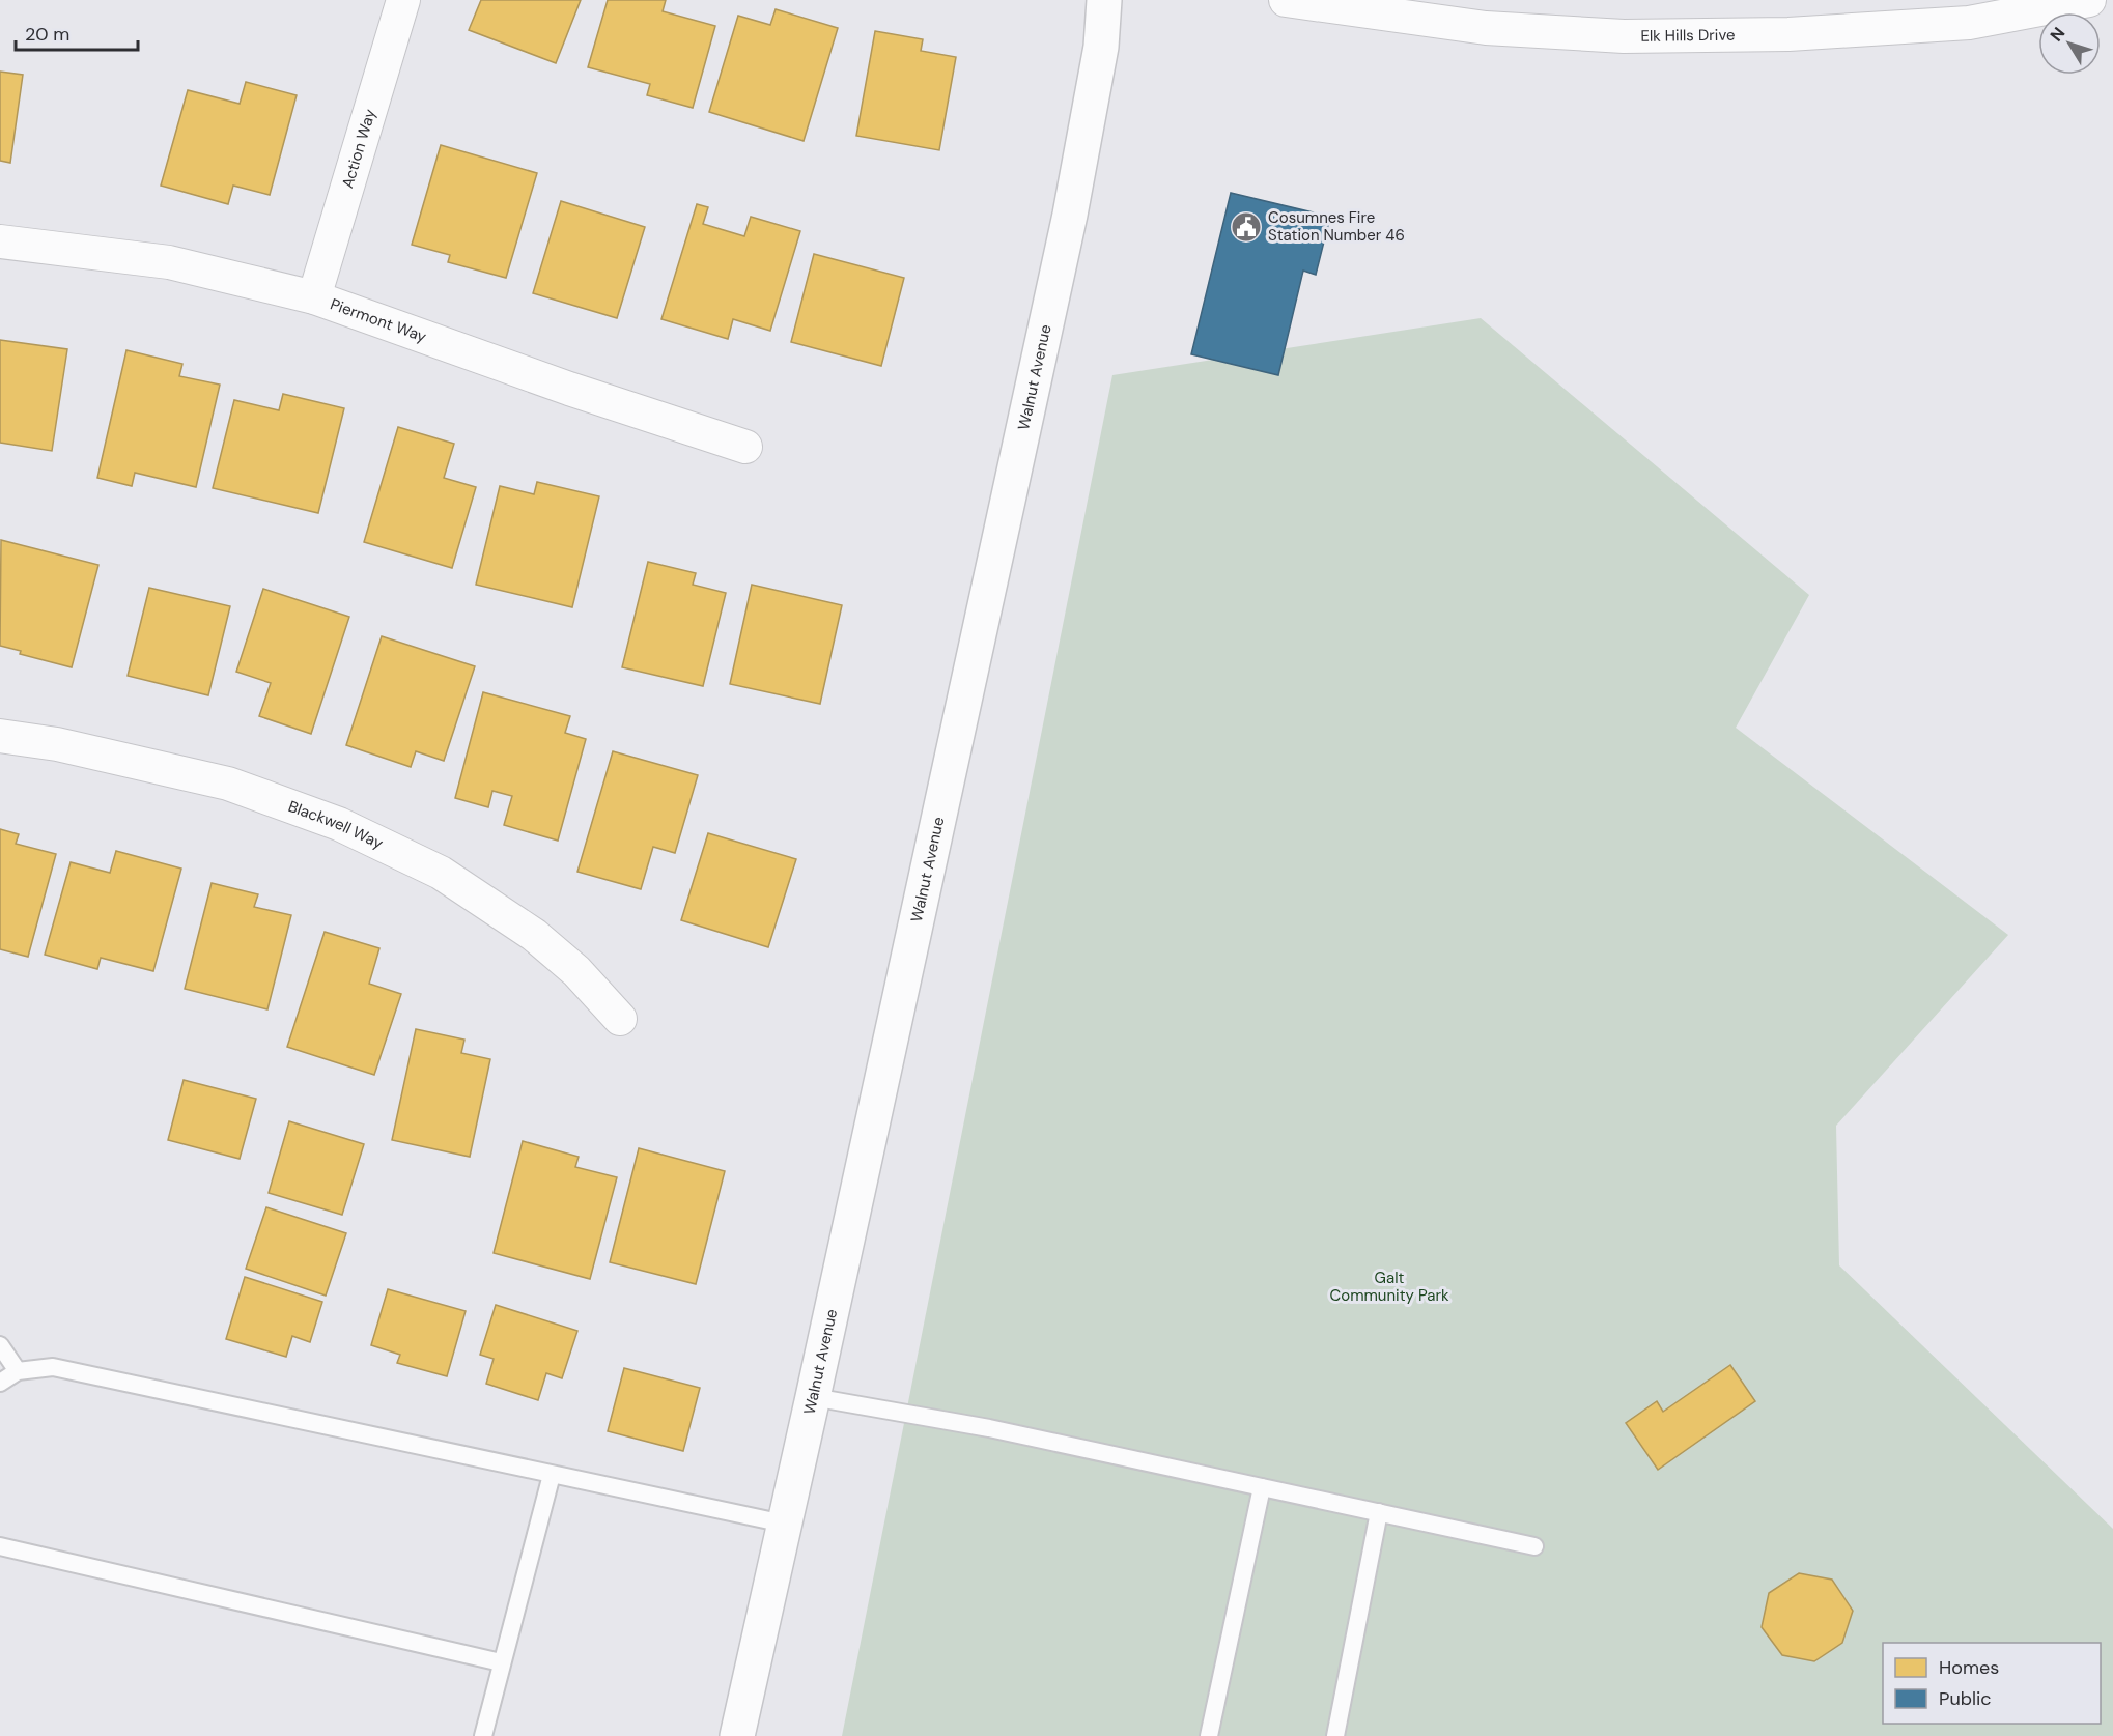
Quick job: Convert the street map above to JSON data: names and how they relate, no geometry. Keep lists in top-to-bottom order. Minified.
{"streets":{"street":["Elk Hills Drive","Action Way","Piermont Way","Walnut Avenue","Blackwell Way"]},"crossings":[["Action Way","Piermont Way"]],"parks":["Galt Community Park"],"places":{"public building":["Cosumnes Fire Station Number 46"]},"legend":["Homes","Public"],"scale_bar":"20 m","north":"top left"}
